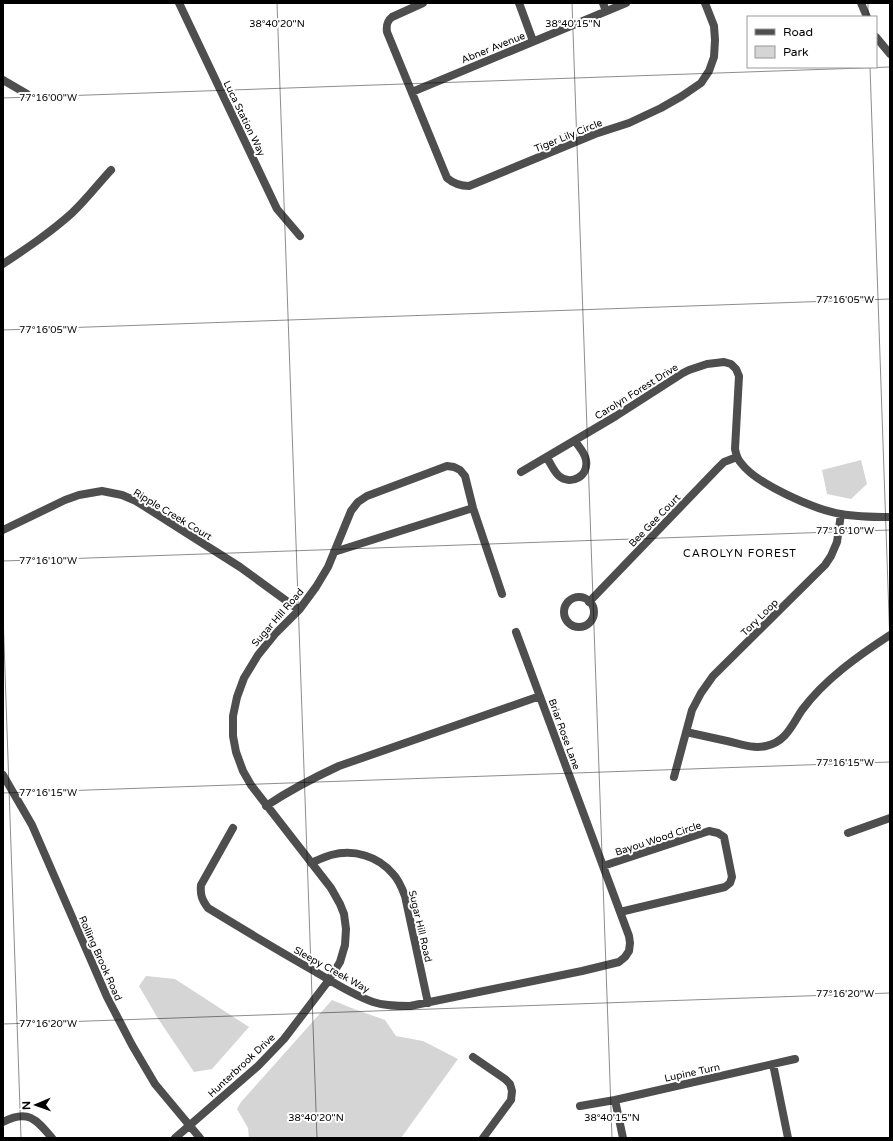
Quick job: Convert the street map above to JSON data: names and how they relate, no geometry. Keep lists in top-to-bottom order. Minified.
{"streets":{"street":["Abner Avenue","Luca Station Way","Tiger Lily Circle","Carolyn Forest Drive","Ripple Creek Court","Bee Gee Court","Sugar Hill Road","Tory Loop","Briar Rose Lane","Bayou Wood Circle","Rolling Brook Road","Sleepy Creek Way","Hunterbrook Drive","Lupine Turn"]},"crossings":[["Abner Avenue","Tiger Lily Circle"],["Carolyn Forest Drive","Bee Gee Court"],["Ripple Creek Court","Sugar Hill Road"],["Sugar Hill Road","Briar Rose Lane"],["Sugar Hill Road","Sleepy Creek Way"],["Sugar Hill Road","Hunterbrook Drive"],["Briar Rose Lane","Bayou Wood Circle"],["Briar Rose Lane","Sleepy Creek Way"],["Rolling Brook Road","Hunterbrook Drive"],["Sleepy Creek Way","Hunterbrook Drive"]],"districts":["CAROLYN FOREST"],"legend":["Road","Park"],"north":"left","coordinates":["38°40'20\"N","38°40'15\"N","77°16'00\"W","77°16'05\"W","77°16'10\"W","77°16'15\"W","77°16'20\"W"]}
